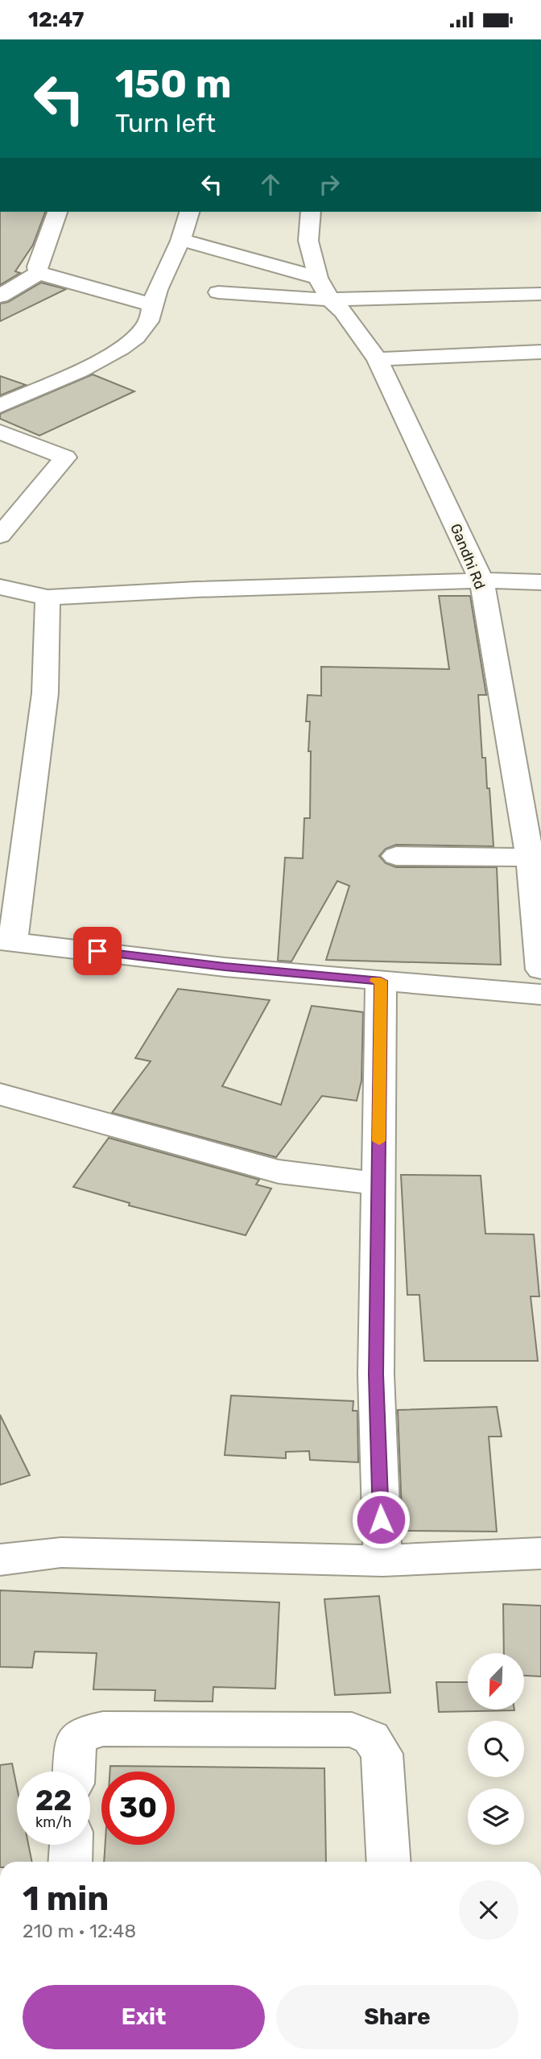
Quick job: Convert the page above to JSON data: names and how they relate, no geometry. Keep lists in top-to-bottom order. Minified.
{"streets":{"street":["Gandhi Rd"]},"north":"bottom left","page":{"status":"12:47","turn":["150 m","Turn left"],"speed":"22 km/h","limit":"30","heading":["1 min","210 m · 12:48"],"buttons":["Exit","Share"]}}
